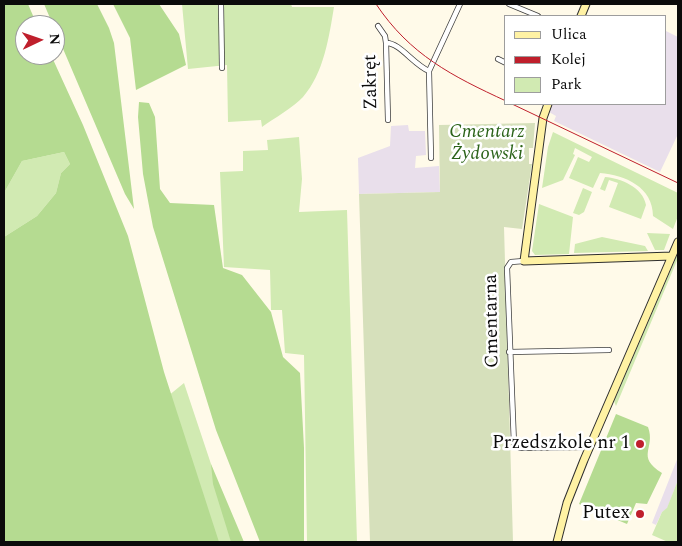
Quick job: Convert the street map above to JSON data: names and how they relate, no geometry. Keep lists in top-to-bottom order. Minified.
{"streets":{"main road":["Cmentarna"],"street":["Zakręt"]},"parks":["Cmentarz Żydowski"],"places":["Przedszkole nr 1","Putex"],"legend":["Ulica","Kolej","Park"],"north":"right"}
